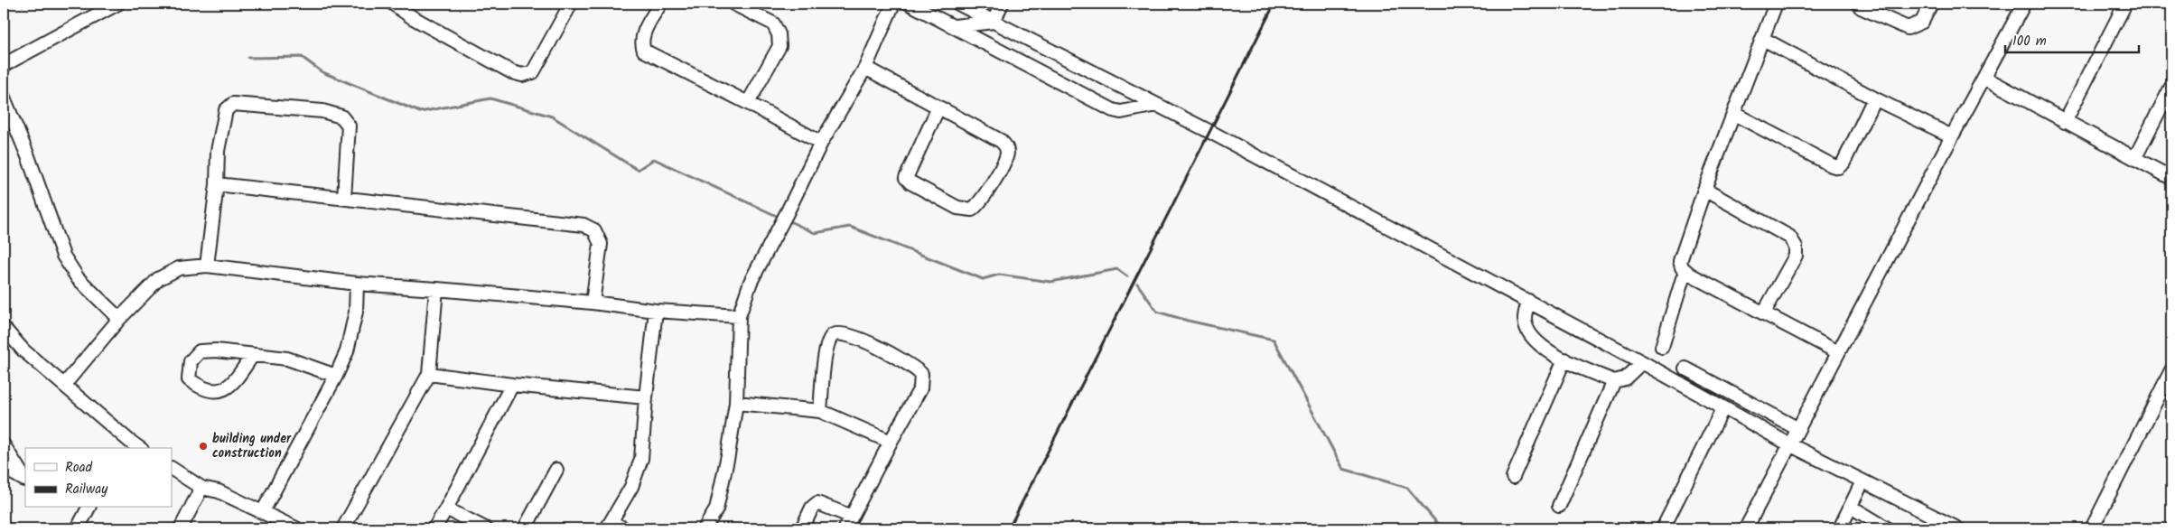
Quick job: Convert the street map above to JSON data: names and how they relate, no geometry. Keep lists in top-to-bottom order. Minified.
{"places":["building under construction"],"legend":["Road","Railway"],"scale_bar":"100 m"}
